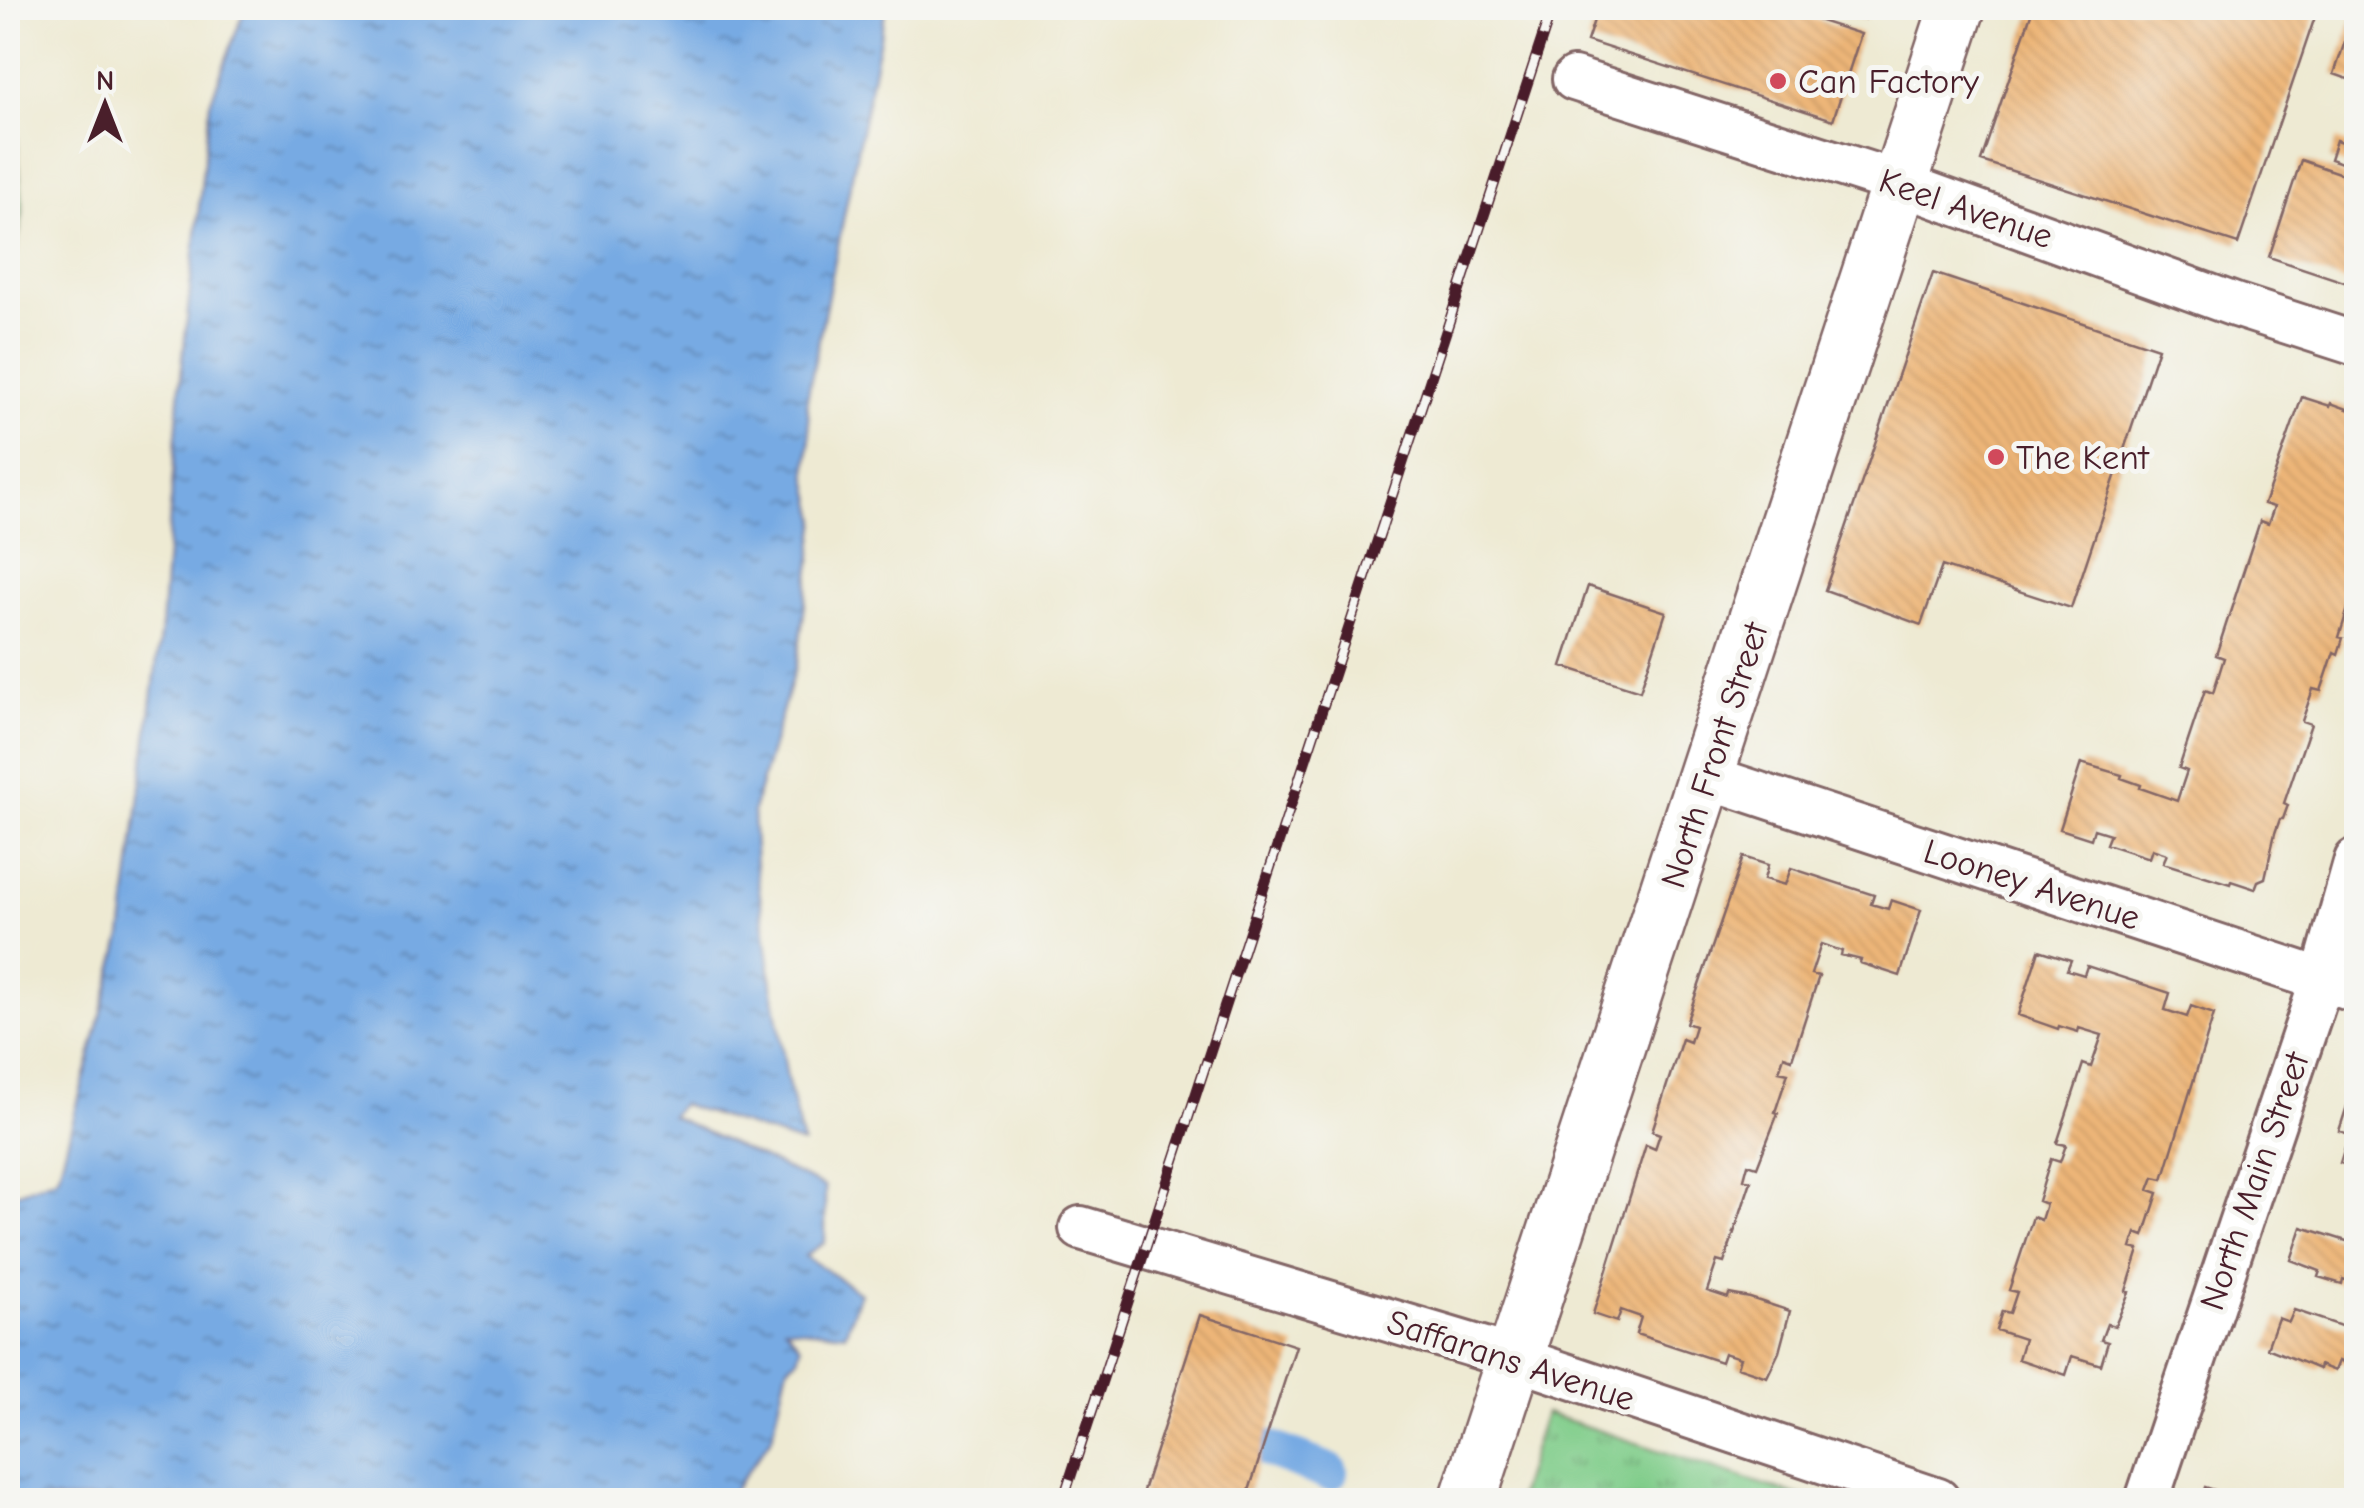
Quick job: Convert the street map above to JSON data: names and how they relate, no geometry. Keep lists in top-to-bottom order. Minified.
{"streets":{"street":["Keel Avenue","North Front Street","Looney Avenue","North Main Street","Saffarans Avenue"]},"crossings":[["Keel Avenue","North Front Street"],["North Front Street","Looney Avenue"],["North Front Street","Saffarans Avenue"],["Looney Avenue","North Main Street"]],"places":["Can Factory","The Kent"],"north":"top"}
